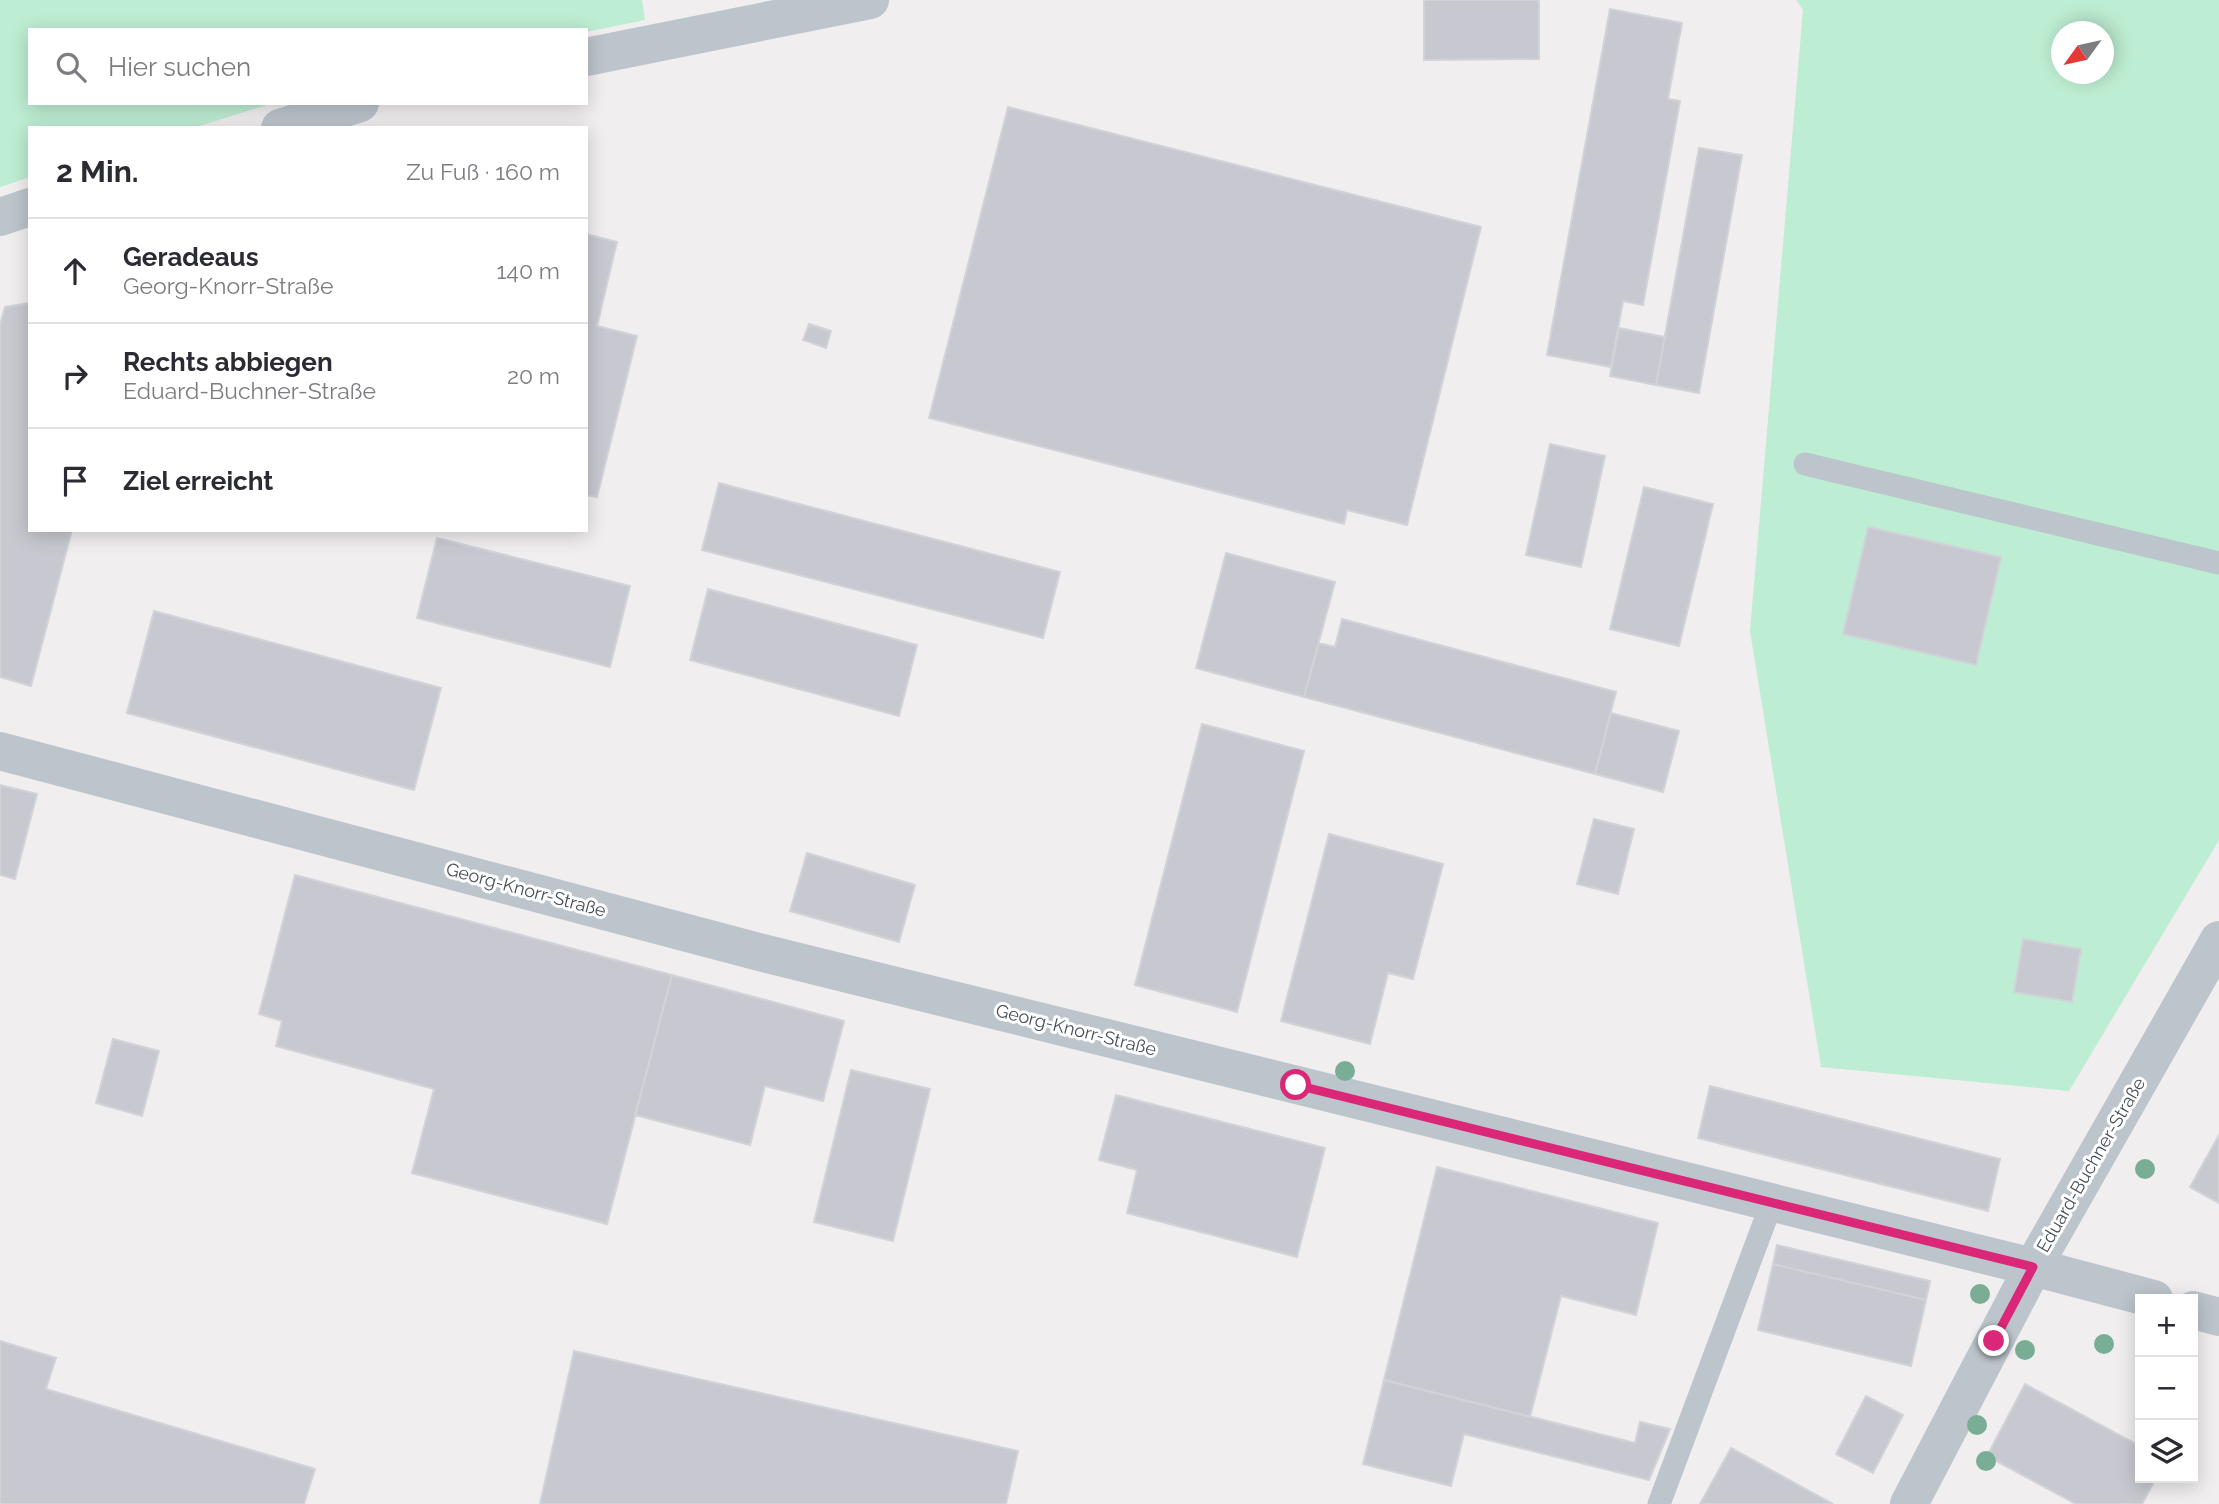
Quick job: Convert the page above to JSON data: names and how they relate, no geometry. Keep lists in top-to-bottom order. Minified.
{"streets":{"street":["Georg-Knorr-Straße","Eduard-Buchner-Straße"]},"crossings":[["Georg-Knorr-Straße","Eduard-Buchner-Straße"]],"north":"bottom left","page":{"search":"Hier suchen","heading":["2 Min.","Zu Fuß · 160 m"],"list":[["Geradeaus","Georg-Knorr-Straße","140 m"],["Rechts abbiegen","Eduard-Buchner-Straße","20 m"],"Ziel erreicht"],"map_buttons":["+","−"]}}
